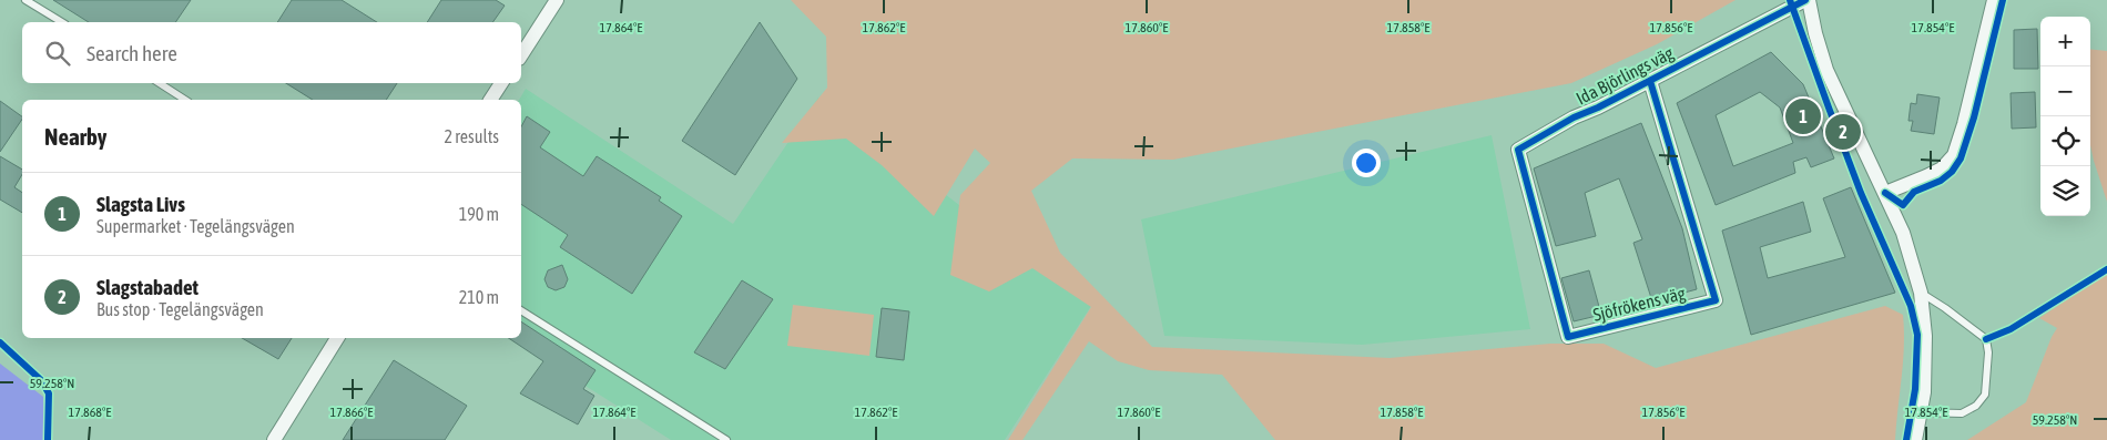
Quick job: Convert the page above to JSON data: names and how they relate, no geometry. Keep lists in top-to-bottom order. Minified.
{"streets":{"street":["Ida Björlings väg","Sjöfrökens väg"]},"crossings":[["Ida Björlings väg","Sjöfrökens väg"]],"page":{"map_buttons":["+","−"],"search":"Search here","pins":["1","2"],"heading":["Nearby","2 results"],"list":[{"mark":"1","name":"Slagsta Livs","note":"Supermarket · Tegelängsvägen","value":"190 m"},{"mark":"2","name":"Slagstabadet","note":"Bus stop · Tegelängsvägen","value":"210 m"}]},"coordinates":["17.864°E","17.862°E","17.860°E","17.858°E","17.856°E","17.854°E","59.258°N","17.868°E","17.866°E"]}
